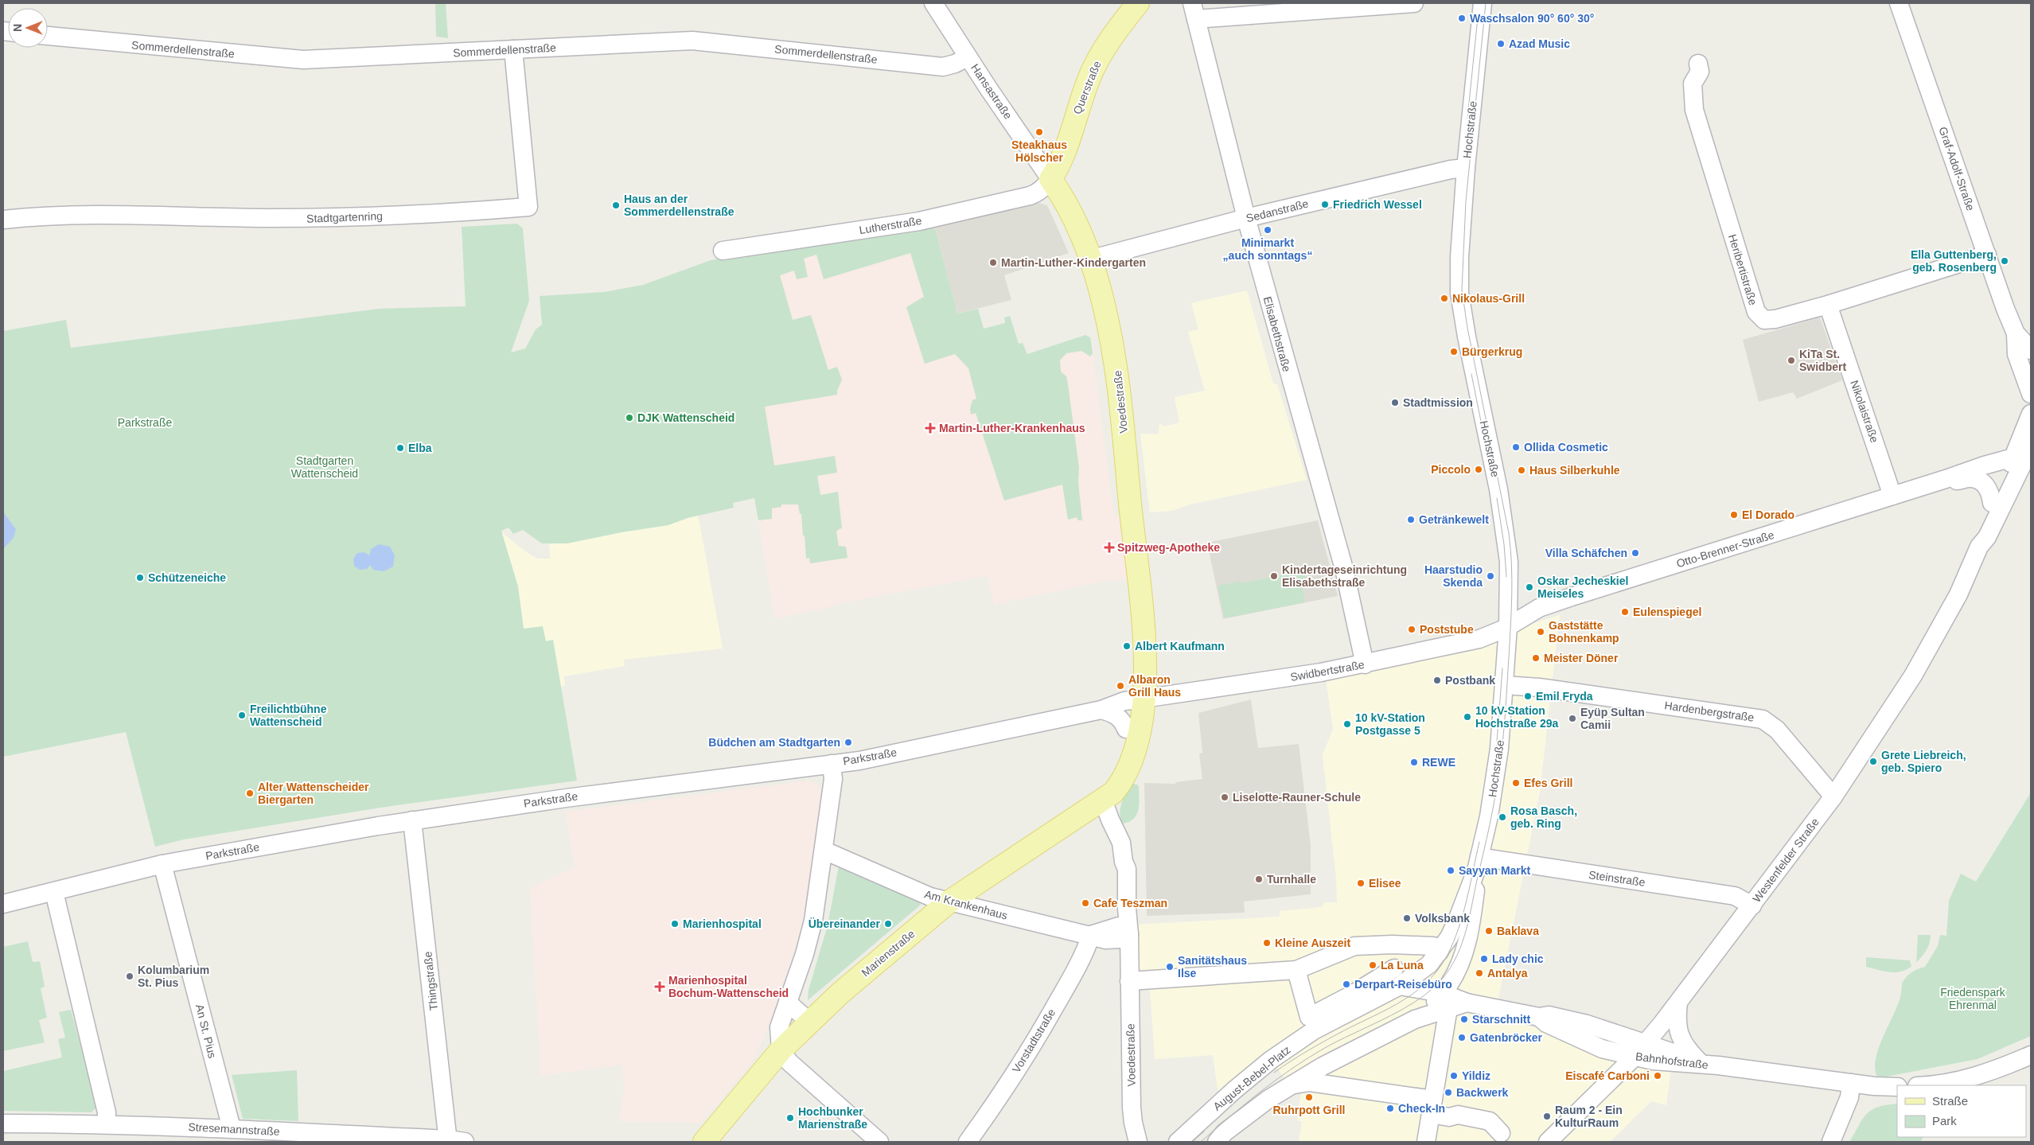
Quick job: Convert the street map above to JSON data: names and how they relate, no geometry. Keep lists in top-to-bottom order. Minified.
{"streets":{"main road":["Querstraße","Voedestraße","Marienstraße"],"street":["Sommerdellenstraße","Hansastraße","Hochstraße","Graf-Adolf-Straße","Sedanstraße","Stadtgartenring","Lutherstraße","Heribertistraße","Elisabethstraße","Nikolaistraße","Otto-Brenner-Straße","Swidbertstraße","Hardenbergstraße","Parkstraße","Westenfelder Straße","Steinstraße","Am Krankenhaus","Thingstraße","An St. Pius","Vorstadtstraße","Bahnhofstraße","August-Bebel-Platz","Stresemannstraße"]},"crossings":[["Sommerdellenstraße","Hansastraße"],["Sommerdellenstraße","Stadtgartenring"],["Querstraße","Hansastraße"],["Querstraße","Lutherstraße"],["Querstraße","Voedestraße"],["Hansastraße","Lutherstraße"],["Hansastraße","Voedestraße"],["Hochstraße","Sedanstraße"],["Hochstraße","Otto-Brenner-Straße"],["Hochstraße","Swidbertstraße"],["Hochstraße","Hardenbergstraße"],["Hochstraße","Steinstraße"],["Hochstraße","Bahnhofstraße"],["Hochstraße","August-Bebel-Platz"],["Graf-Adolf-Straße","Heribertistraße"],["Sedanstraße","Elisabethstraße"],["Sedanstraße","Voedestraße"],["Lutherstraße","Voedestraße"],["Heribertistraße","Nikolaistraße"],["Elisabethstraße","Swidbertstraße"],["Voedestraße","Swidbertstraße"],["Voedestraße","Parkstraße"],["Voedestraße","Am Krankenhaus"],["Voedestraße","Marienstraße"],["Nikolaistraße","Otto-Brenner-Straße"],["Otto-Brenner-Straße","Swidbertstraße"],["Otto-Brenner-Straße","Westenfelder Straße"],["Swidbertstraße","Parkstraße"],["Hardenbergstraße","Westenfelder Straße"],["Parkstraße","Thingstraße"],["Parkstraße","An St. Pius"],["Westenfelder Straße","Steinstraße"],["Westenfelder Straße","Bahnhofstraße"],["Am Krankenhaus","Marienstraße"],["Am Krankenhaus","Vorstadtstraße"],["Thingstraße","Stresemannstraße"],["An St. Pius","Stresemannstraße"],["Bahnhofstraße","August-Bebel-Platz"]],"parks":["Parkstraße","Stadtgarten Wattenscheid","Friedenspark Ehrenmal"],"places":{"other":["Waschsalon 90° 60° 30°","Azad Music","Steakhaus Hölscher","Friedrich Wessel","Haus an der Sommerdellenstraße","Minimarkt „auch sonntags“","Ella Guttenberg, geb. Rosenberg","Martin-Luther-Kindergarten","Nikolaus-Grill","Bürgerkrug","KiTa St. Swidbert","Stadtmission","DJK Wattenscheid","Ollida Cosmetic","Elba","Piccolo","Haus Silberkuhle","El Dorado","Getränkewelt","Villa Schäfchen","Kindertageseinrichtung Elisabethstraße","Haarstudio Skenda","Schützeneiche","Oskar Jecheskiel Meiseles","Eulenspiegel","Poststube","Gaststätte Bohnenkamp","Albert Kaufmann","Meister Döner","Postbank","Albaron Grill Haus","Emil Fryda","Freilichtbühne Wattenscheid","10 kV-Station Hochstraße 29a","Eyüp Sultan Camii","10 kV-Station Postgasse 5","Büdchen am Stadtgarten","Grete Liebreich, geb. Spiero","REWE","Efes Grill","Alter Wattenscheider Biergarten","Liselotte-Rauner-Schule","Rosa Basch, geb. Ring","Sayyan Markt","Turnhalle","Elisee","Cafe Teszman","Volksbank","Marienhospital","Übereinander","Baklava","Kleine Auszeit","Lady chic","La Luna","Sanitätshaus Ilse","Antalya","Kolumbarium St. Pius","Derpart-Reisebüro","Starschnitt","Gatenbröcker","Yildiz","Eiscafé Carboni","Backwerk","Ruhrpott Grill","Check-In","Raum 2 - Ein KulturRaum","Hochbunker Marienstraße"],"health":["Martin-Luther-Krankenhaus","Spitzweg-Apotheke","Marienhospital Bochum-Wattenscheid"]},"legend":["Straße","Park"],"north":"left"}
